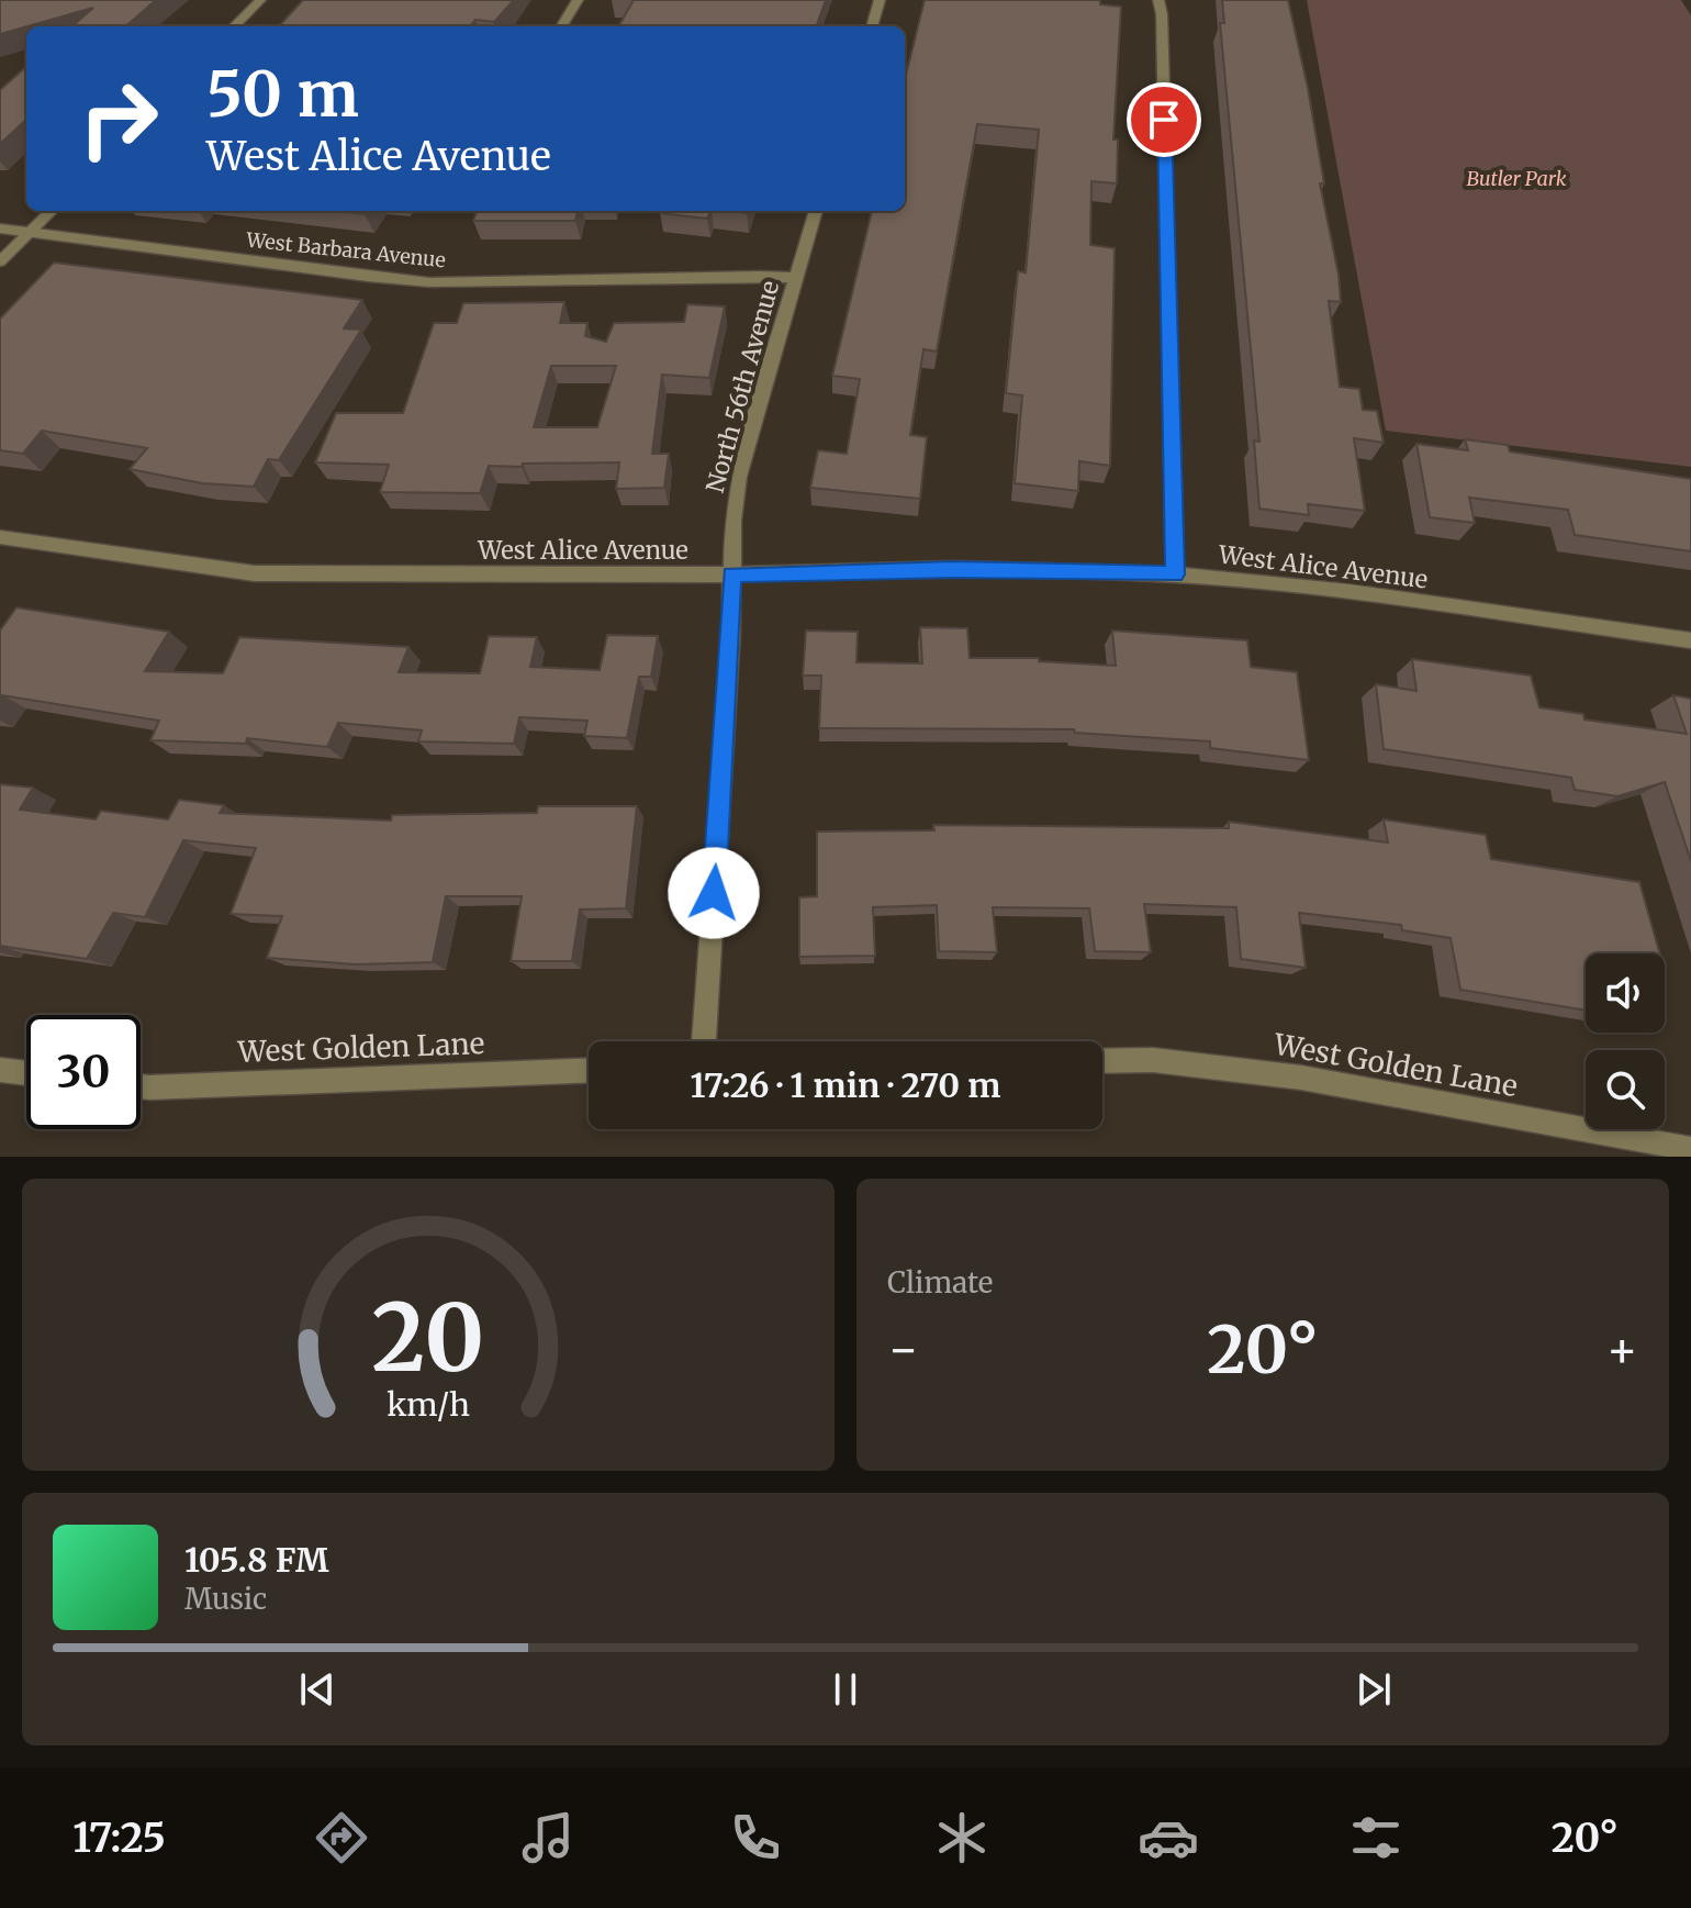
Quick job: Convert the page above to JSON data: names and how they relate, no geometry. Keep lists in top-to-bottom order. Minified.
{"streets":{"street":["West Barbara Avenue","North 56th Avenue","West Alice Avenue","West Golden Lane"]},"crossings":[["West Barbara Avenue","North 56th Avenue"],["North 56th Avenue","West Alice Avenue"]],"parks":["Butler Park"],"page":{"turn":["50 m","West Alice Avenue"],"limit":"30","trip":"17:26 · 1 min · 270 m","tile":"Climate","heat":["−","20°","+"],"song":["105.8 FM","Music"],"tabs":["17:25","20°"],"gauge":["20","km/h"]}}
